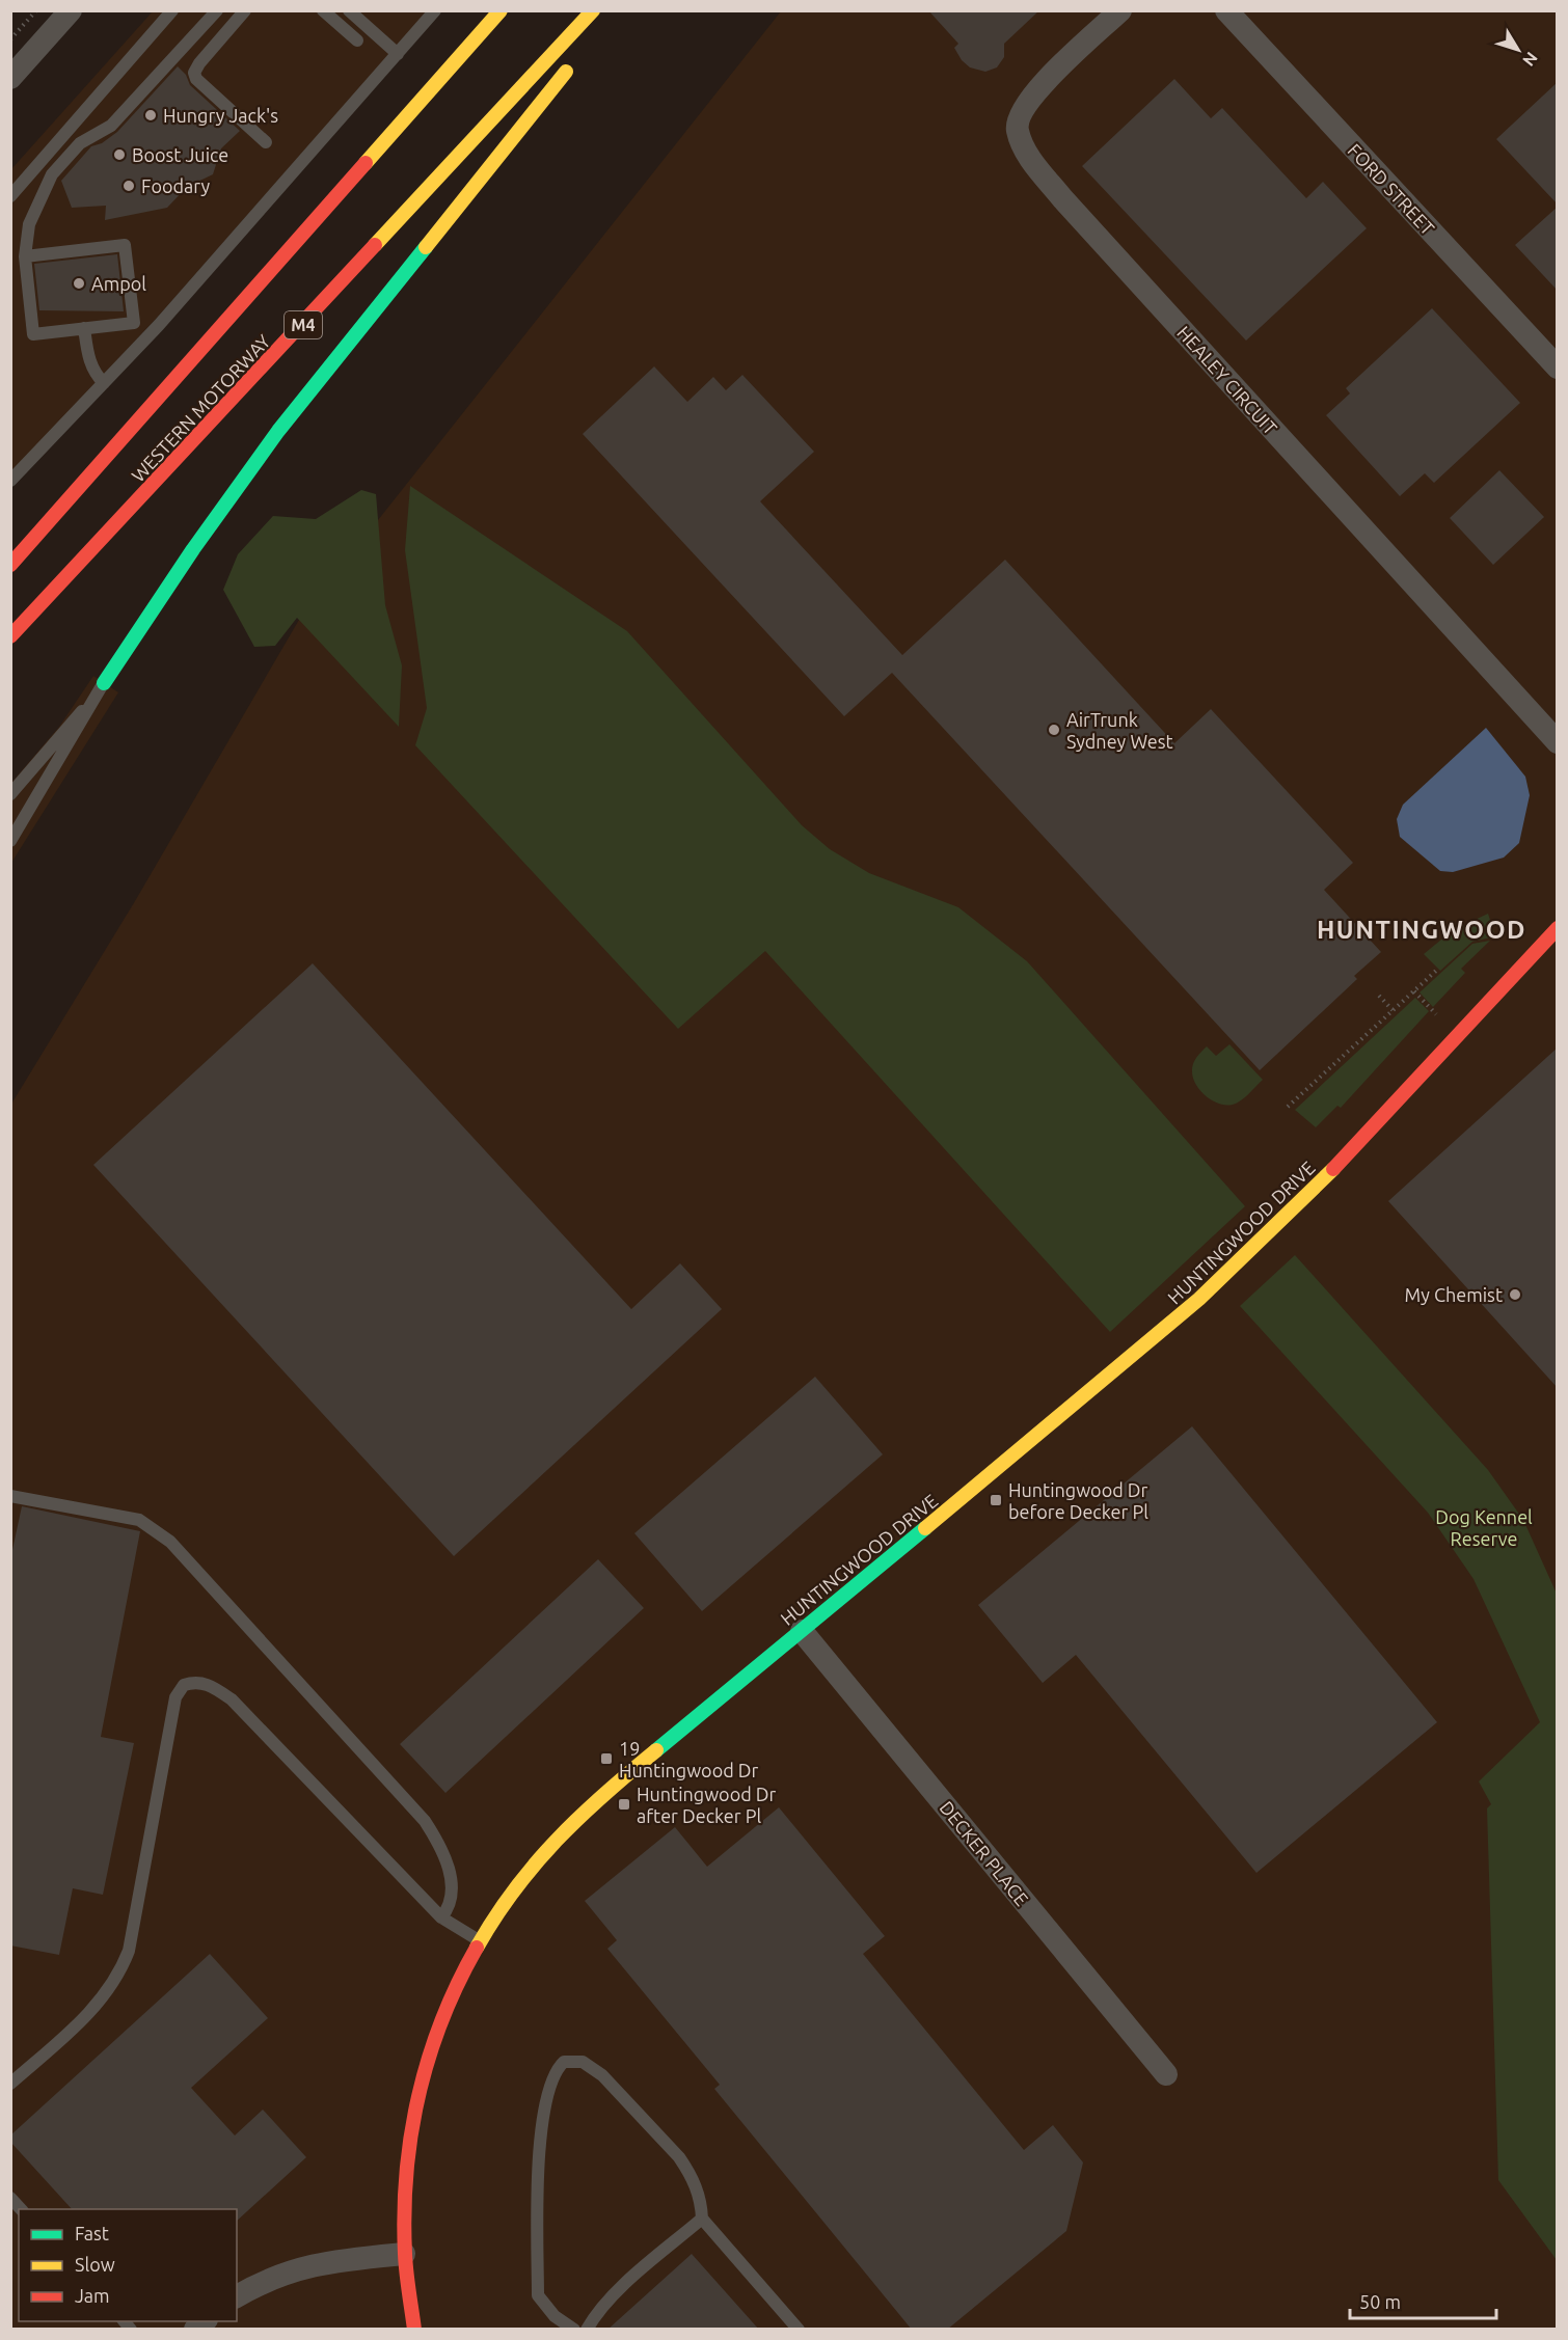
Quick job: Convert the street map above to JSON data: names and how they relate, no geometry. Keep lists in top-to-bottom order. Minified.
{"streets":{"main road":["M4","WESTERN MOTORWAY","HUNTINGWOOD DRIVE"],"street":["FORD STREET","HEALEY CIRCUIT","DECKER PLACE"]},"crossings":[["HUNTINGWOOD DRIVE","DECKER PLACE"]],"districts":["HUNTINGWOOD"],"parks":["Dog Kennel Reserve"],"places":{"other":["Hungry Jack's","Boost Juice","Foodary","Ampol","AirTrunk Sydney West","My Chemist"],"transit":["Huntingwood Dr before Decker Pl","19 Huntingwood Dr","Huntingwood Dr after Decker Pl"]},"legend":["Fast","Slow","Jam"],"scale_bar":"50 m","north":"bottom right"}
